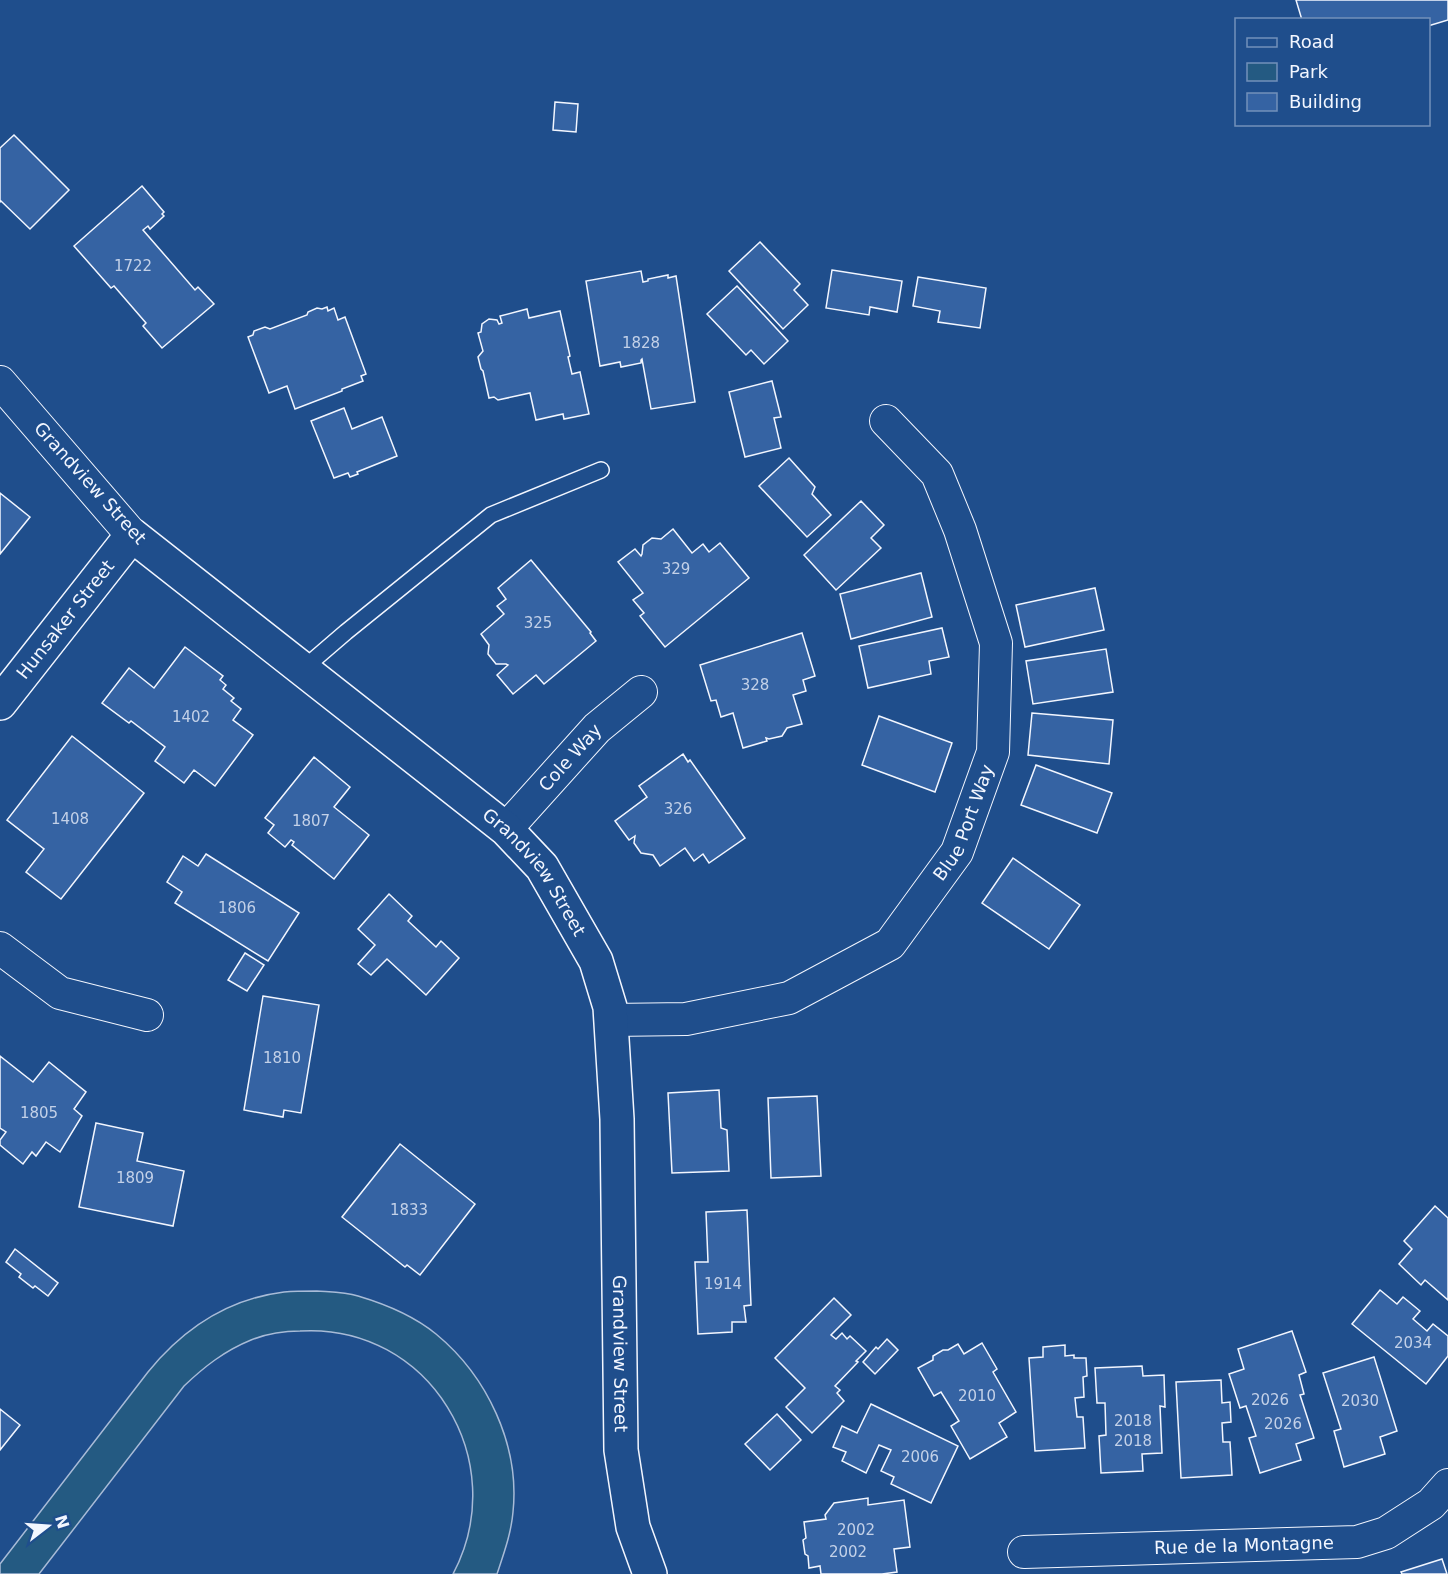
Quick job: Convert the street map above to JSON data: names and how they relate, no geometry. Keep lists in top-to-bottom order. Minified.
{"streets":{"main road":["Grandview Street","Hunsaker Street"],"street":["Cole Way","Blue Port Way","Rue de la Montagne"]},"crossings":[["Grandview Street","Hunsaker Street"],["Grandview Street","Cole Way"],["Grandview Street","Blue Port Way"]],"house_numbers":["1722","1828","329","325","328","1402","326","1408","1807","1806","1810","1805","1809","1833","1914","2034","2010","2026","2030","2018","2026","2018","2006","2002","2002"],"legend":["Road","Park","Building"],"north":"right"}
